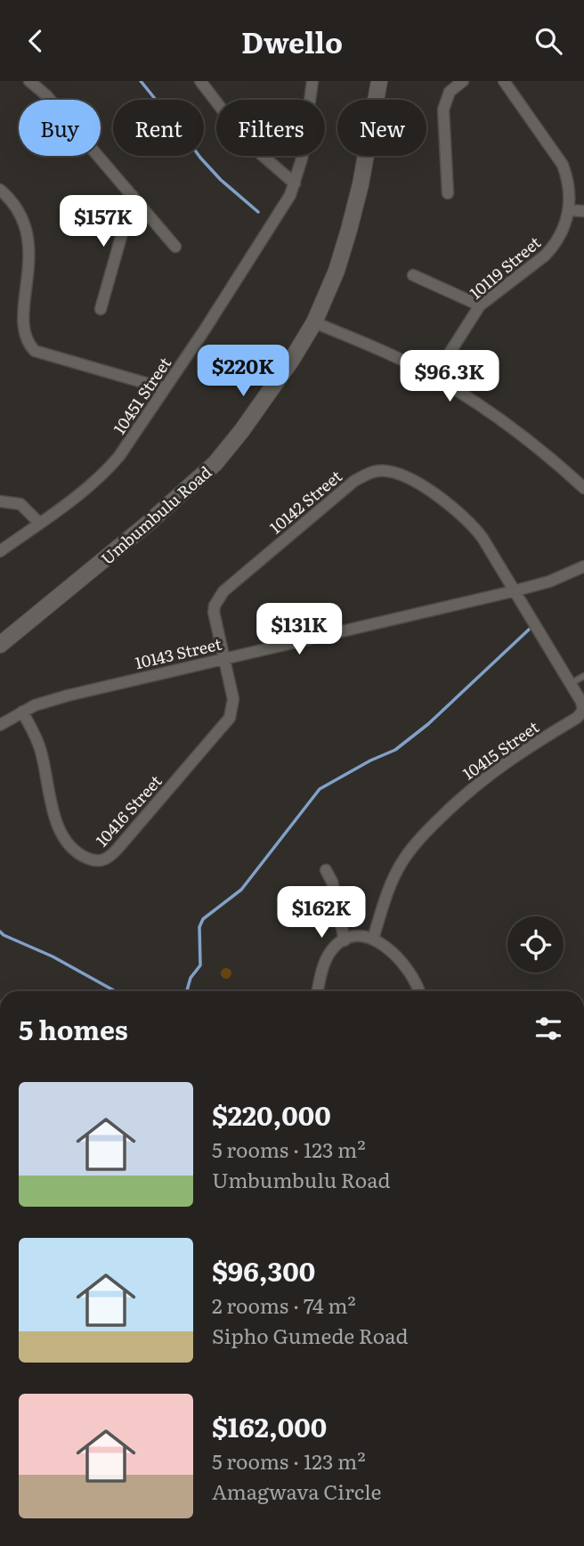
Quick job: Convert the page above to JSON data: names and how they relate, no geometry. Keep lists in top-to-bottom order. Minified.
{"streets":{"main road":["Umbumbulu Road"],"street":["10119 Street","10451 Street","10142 Street","10143 Street","10415 Street","10416 Street"]},"crossings":[["10142 Street","10143 Street"],["10142 Street","10415 Street"],["10142 Street","10416 Street"],["10143 Street","10415 Street"],["10143 Street","10416 Street"]],"page":{"header":"Dwello","chip":["Buy","Rent","Filters","New"],"price":["$157K","$220K","$96.3K","$131K","$162K"],"heading":"5 homes","list":[{"name":"$220,000","note":"5 rooms · 123 m² · Umbumbulu Road"},{"name":"$96,300","note":"2 rooms · 74 m² · Sipho Gumede Road"},{"name":"$162,000","note":"5 rooms · 123 m² · Amagwava Circle"}]}}
